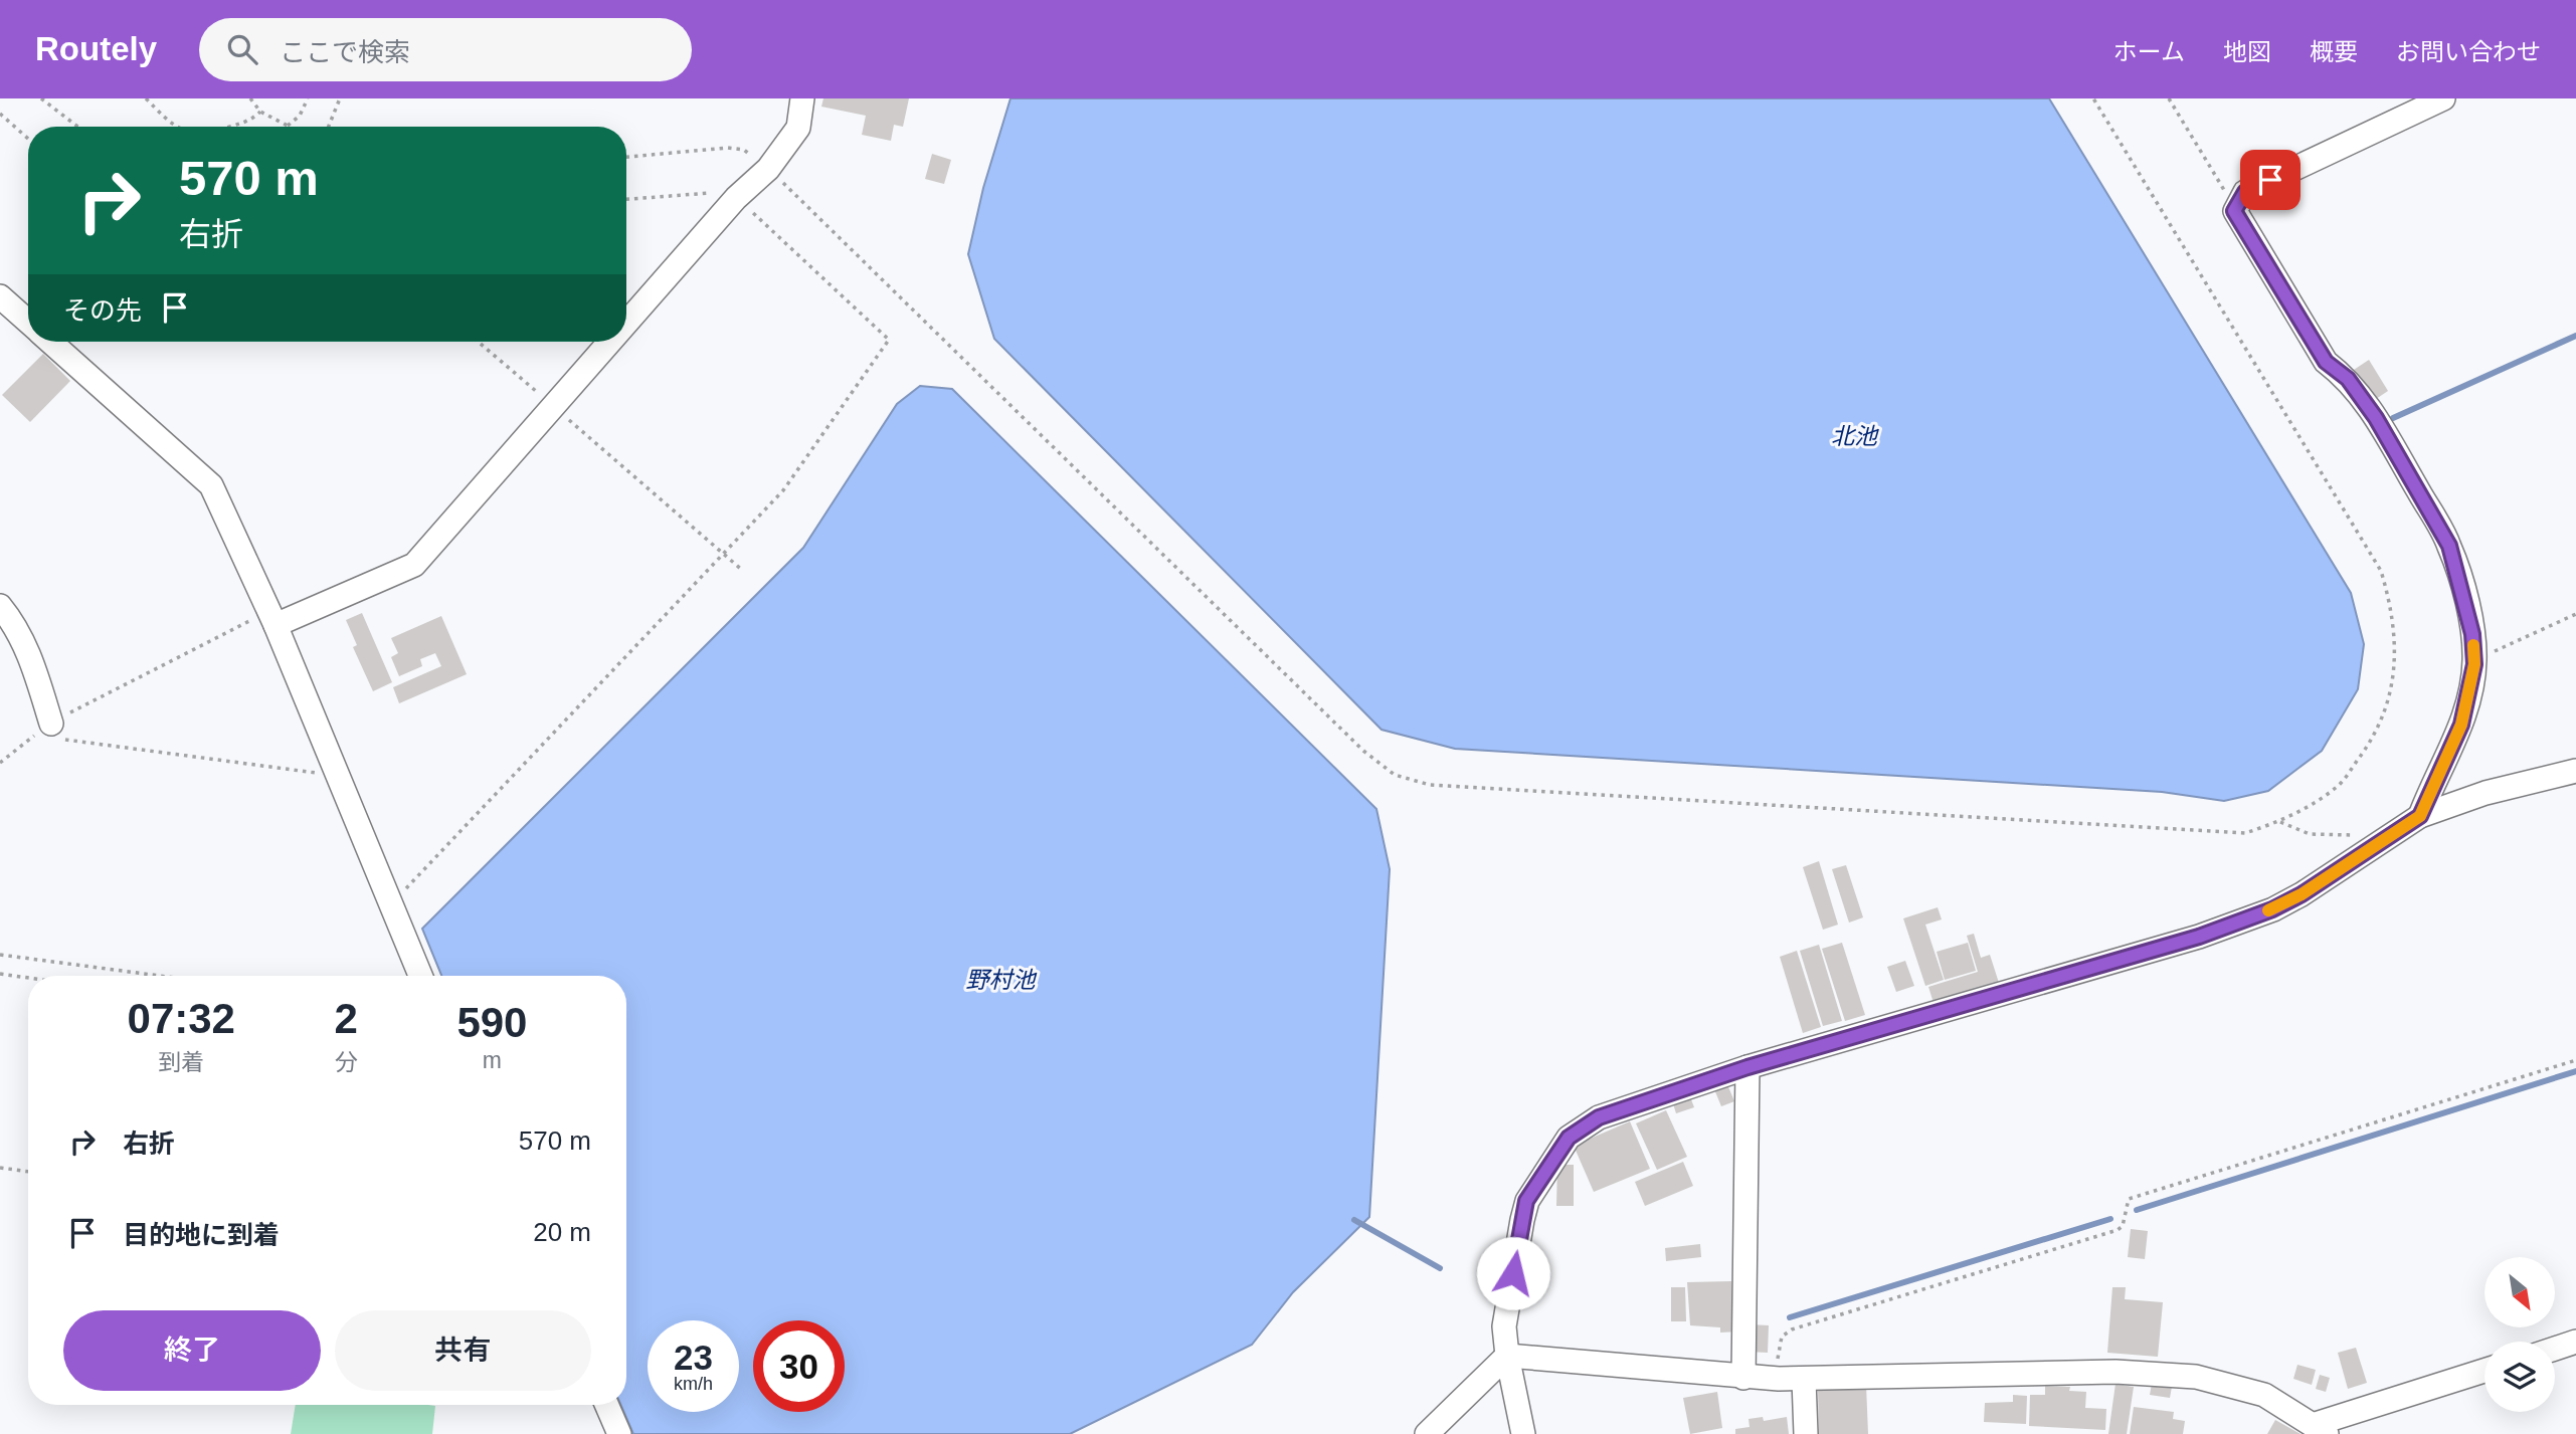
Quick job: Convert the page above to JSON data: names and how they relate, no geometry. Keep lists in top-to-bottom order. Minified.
{"water":["北池","野村池"],"north":"bottom right","page":{"header":"Routely","search":"ここで検索","nav":["ホーム","地図","概要","お問い合わせ"],"turn":["570 m","右折"],"then":"その先","eta":["07:32","到着","2","分","590","m"],"list":[{"name":"右折","value":"570 m"},{"name":"目的地に到着","value":"20 m"}],"buttons":["終了","共有"],"speed":"23 km/h","limit":"30"}}
